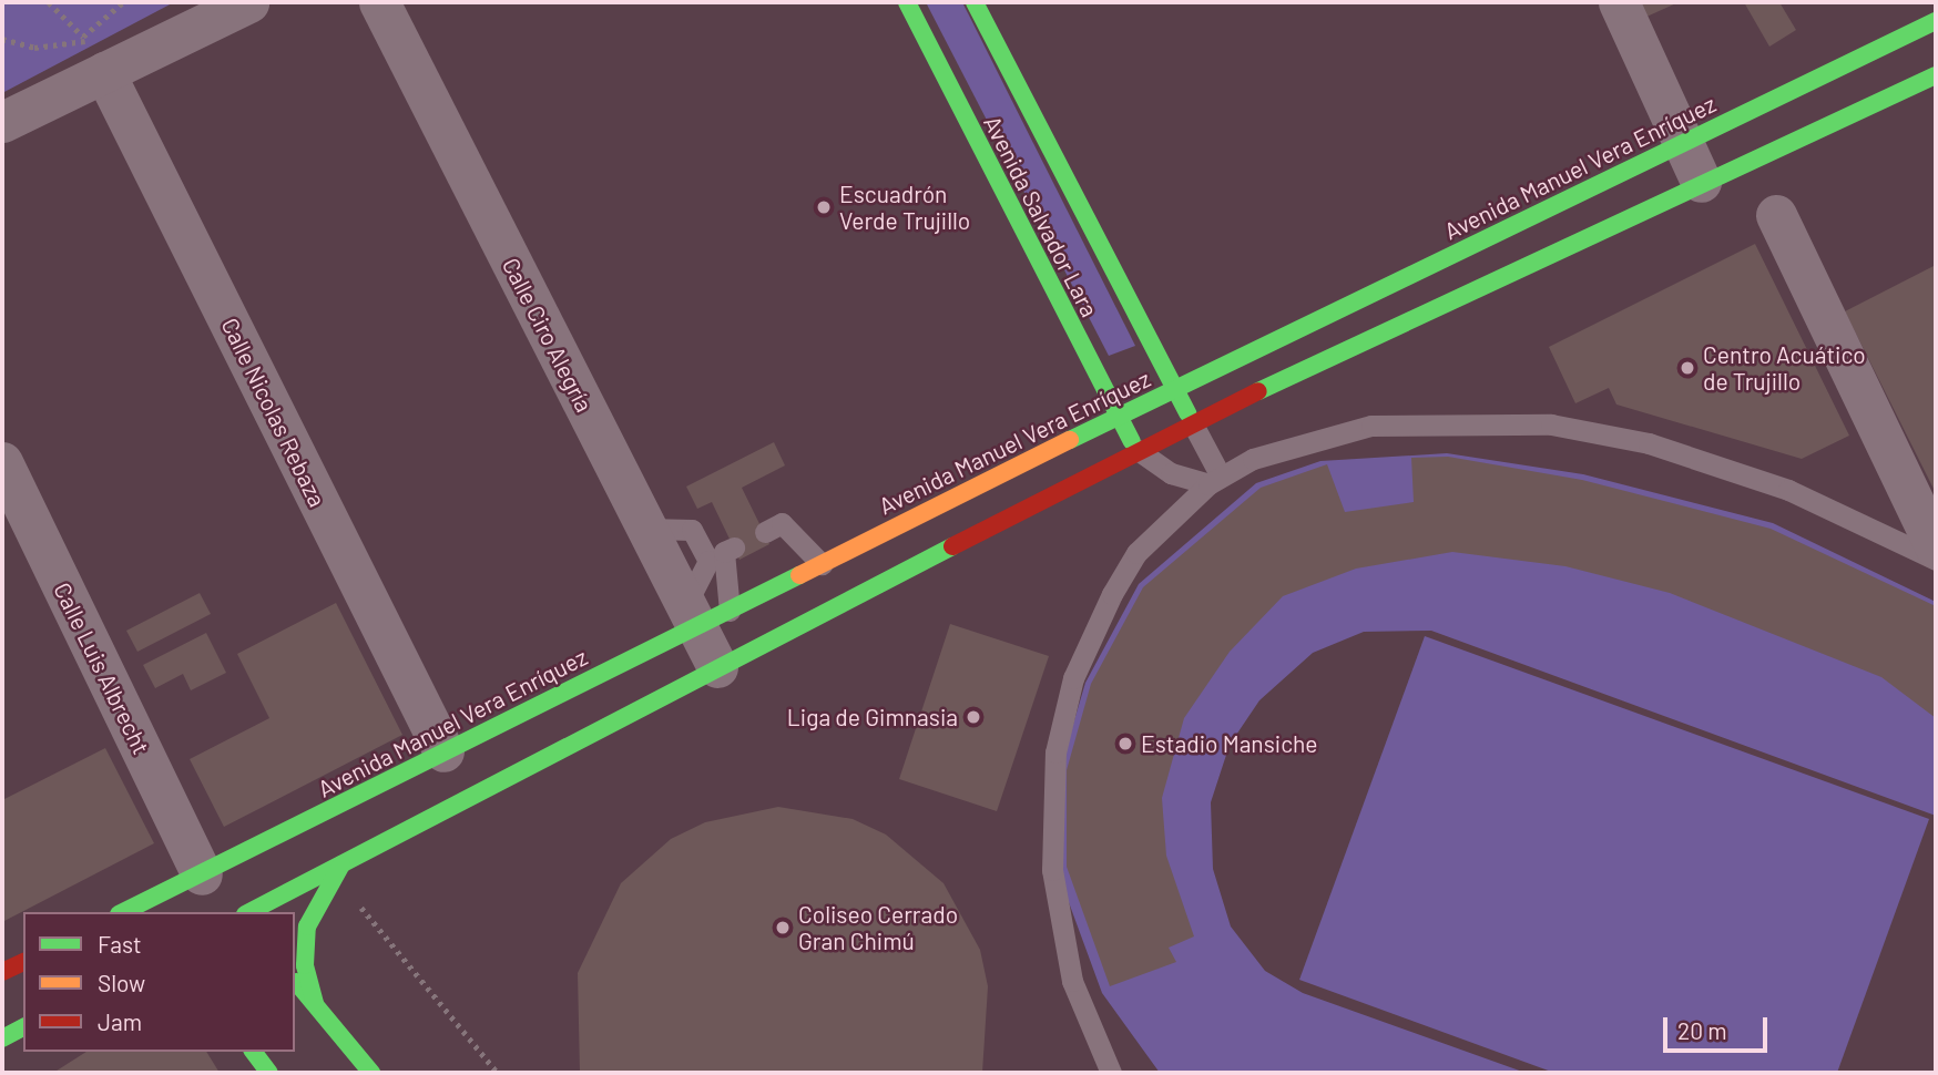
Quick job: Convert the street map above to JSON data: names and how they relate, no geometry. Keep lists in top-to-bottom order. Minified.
{"streets":{"main road":["Avenida Manuel Vera Enríquez","Avenida Salvador Lara"],"street":["Calle Ciro Alegría","Calle Nicolas Rebaza","Calle Luis Albrecht"]},"crossings":[["Avenida Manuel Vera Enríquez","Avenida Salvador Lara"],["Avenida Manuel Vera Enríquez","Calle Ciro Alegría"],["Avenida Manuel Vera Enríquez","Calle Nicolas Rebaza"],["Avenida Manuel Vera Enríquez","Calle Luis Albrecht"]],"places":["Escuadrón Verde Trujillo","Centro Acuático de Trujillo","Liga de Gimnasia","Estadio Mansiche","Coliseo Cerrado Gran Chimú"],"legend":["Fast","Slow","Jam"],"scale_bar":"20 m"}
